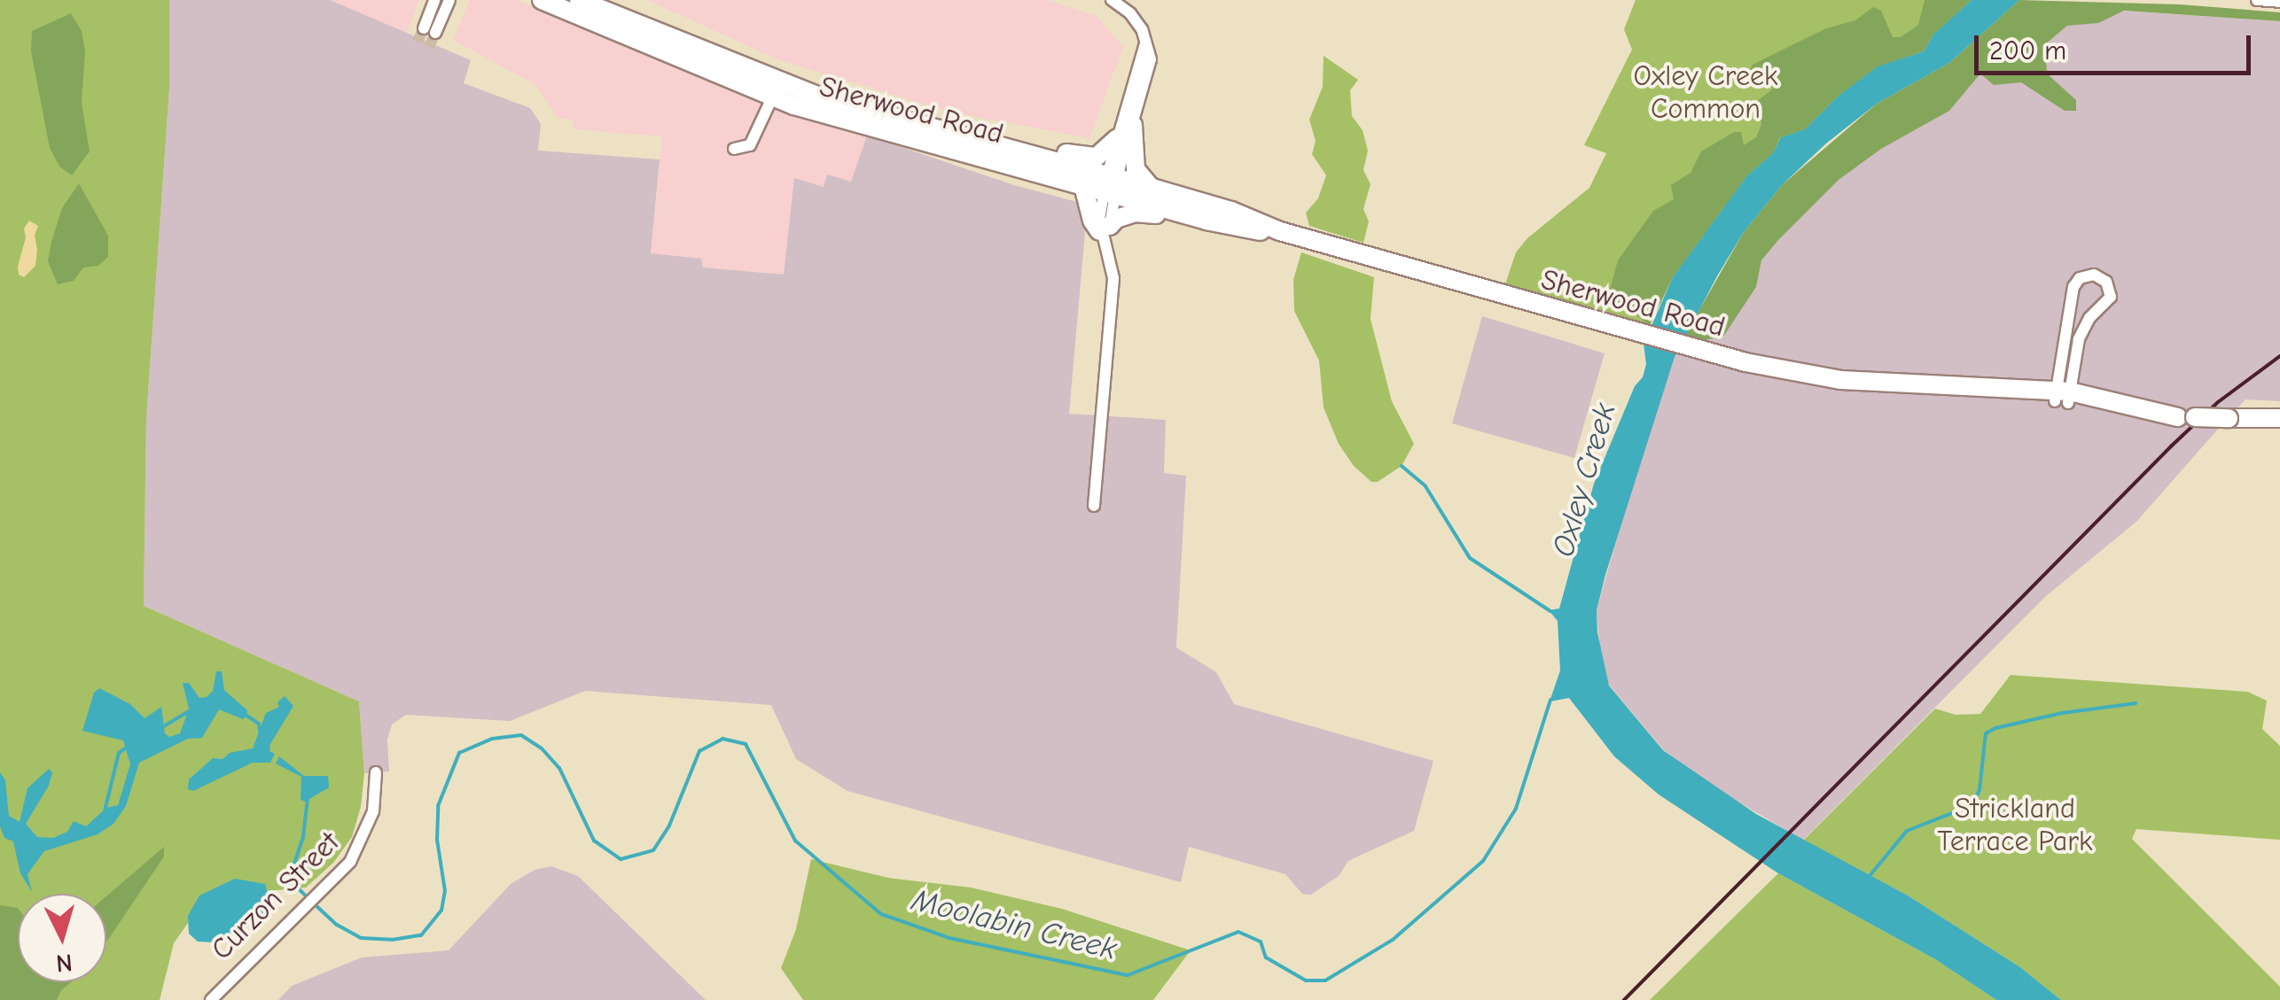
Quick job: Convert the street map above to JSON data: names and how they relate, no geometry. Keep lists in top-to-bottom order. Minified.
{"streets":{"main road":["Sherwood Road"],"street":["Curzon Street"]},"water":["Oxley Creek","Moolabin Creek"],"parks":["Oxley Creek Common","Strickland Terrace Park"],"scale_bar":"200 m","north":"bottom"}
